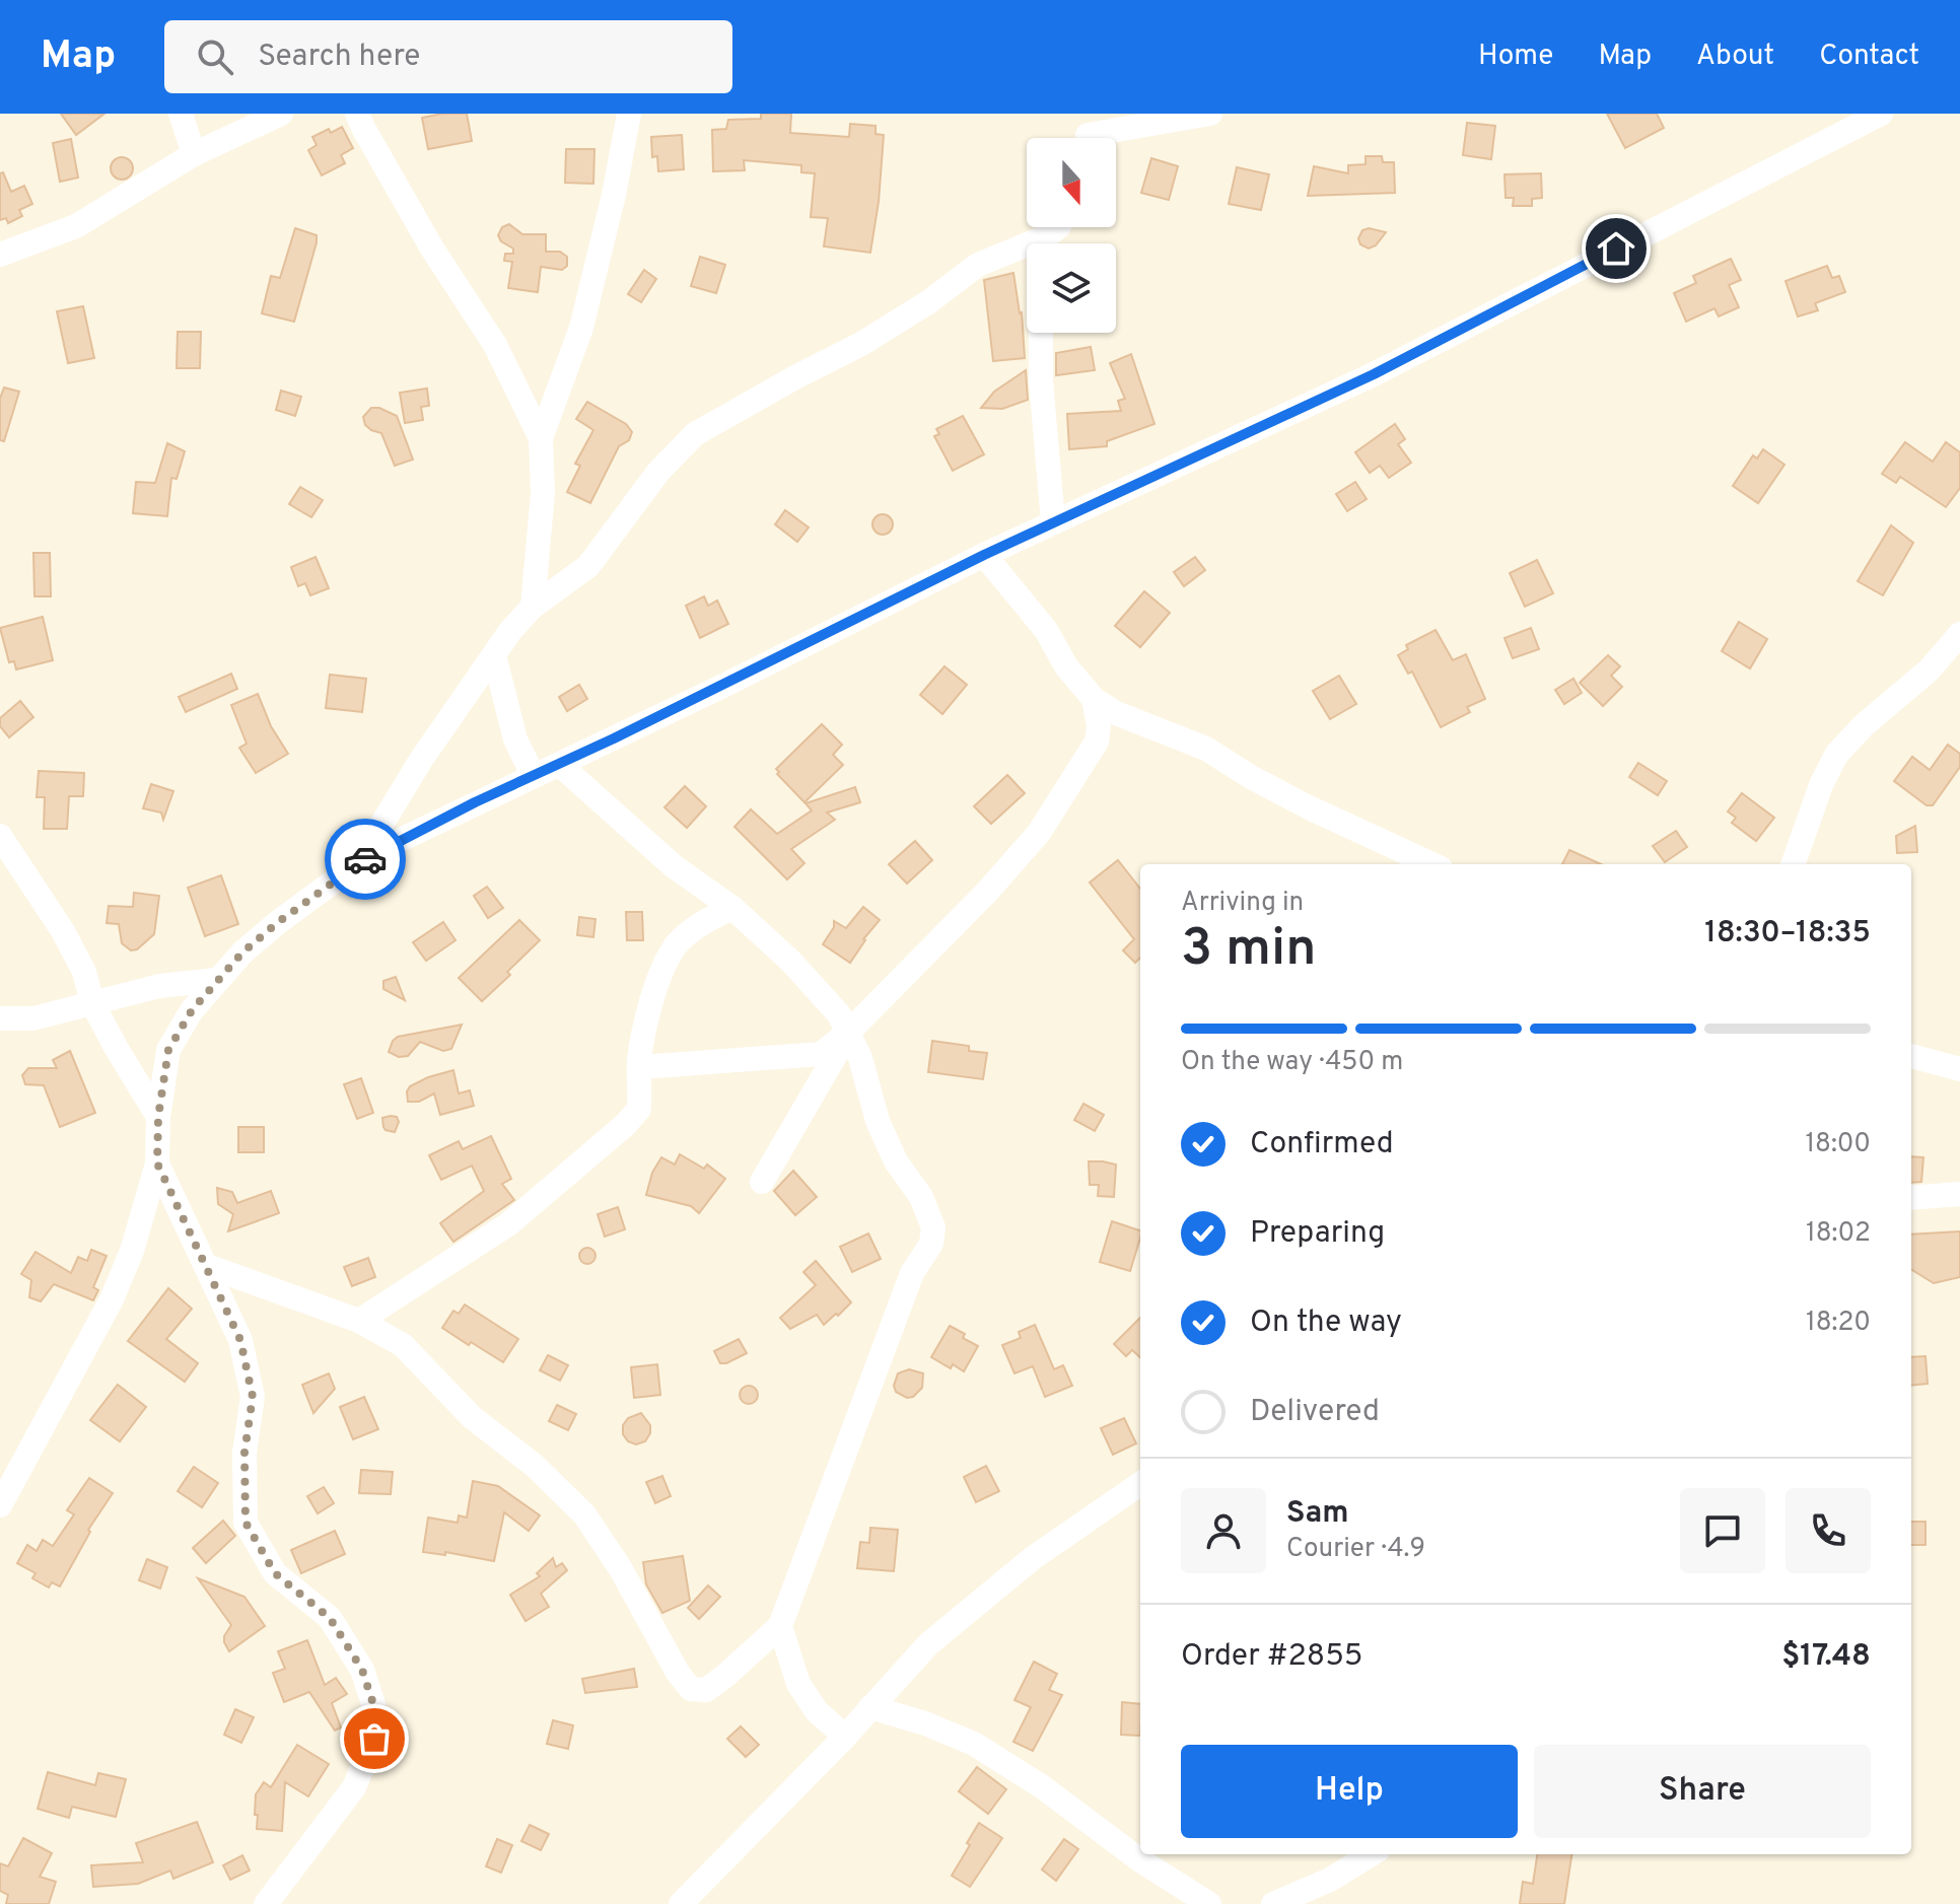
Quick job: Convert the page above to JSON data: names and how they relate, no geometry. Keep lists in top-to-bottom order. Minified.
{"north":"bottom","page":{"header":"Map","search":"Search here","nav":["Home","Map","About","Contact"],"heading":["3 min","Arriving in","18:30–18:35"],"panel":["Sam","Courier · 4.9","Order #2855","$17.48"],"bar":"On the way · 450 m","list":[["Confirmed","18:00"],["Preparing","18:02"],["On the way","18:20"],"Delivered"],"buttons":["Help","Share"]}}
